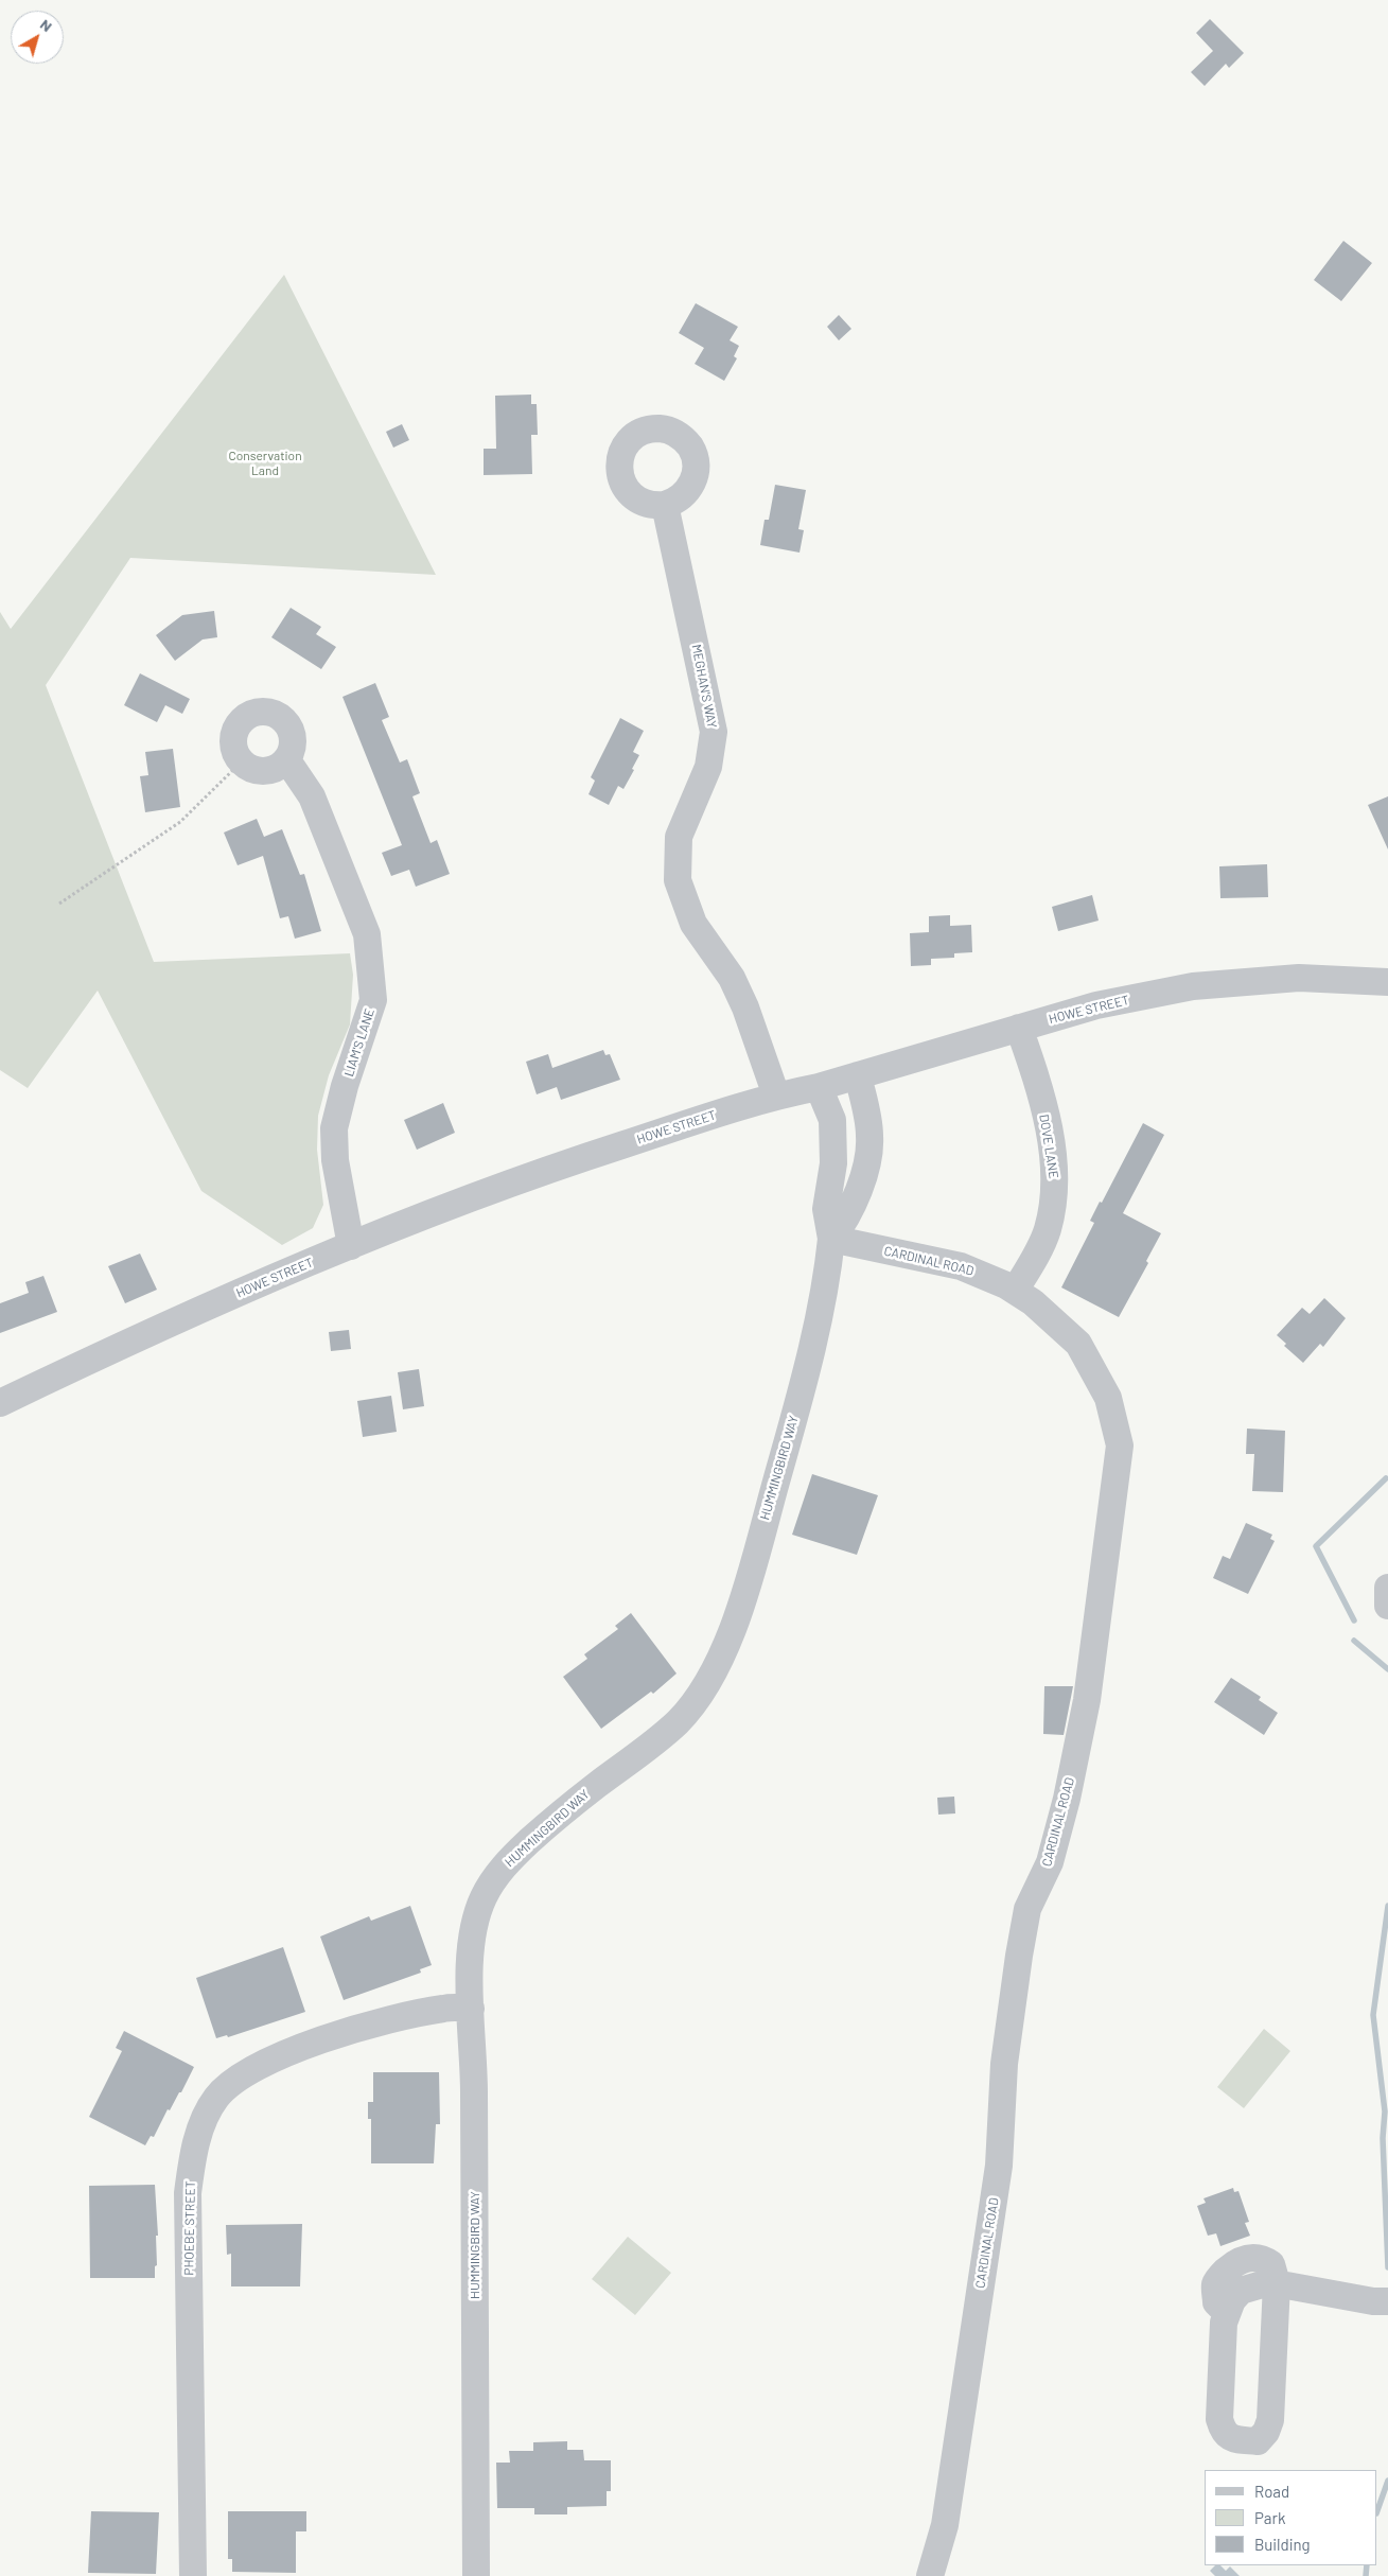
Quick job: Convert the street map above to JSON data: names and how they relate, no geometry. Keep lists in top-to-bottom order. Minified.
{"streets":{"street":["MEGHAN'S WAY","HOWE STREET","LIAM'S LANE","DOVE LANE","CARDINAL ROAD","HUMMINGBIRD WAY","PHOEBE STREET"]},"crossings":[["MEGHAN'S WAY","HOWE STREET"],["HOWE STREET","LIAM'S LANE"],["HOWE STREET","DOVE LANE"],["HOWE STREET","HUMMINGBIRD WAY"],["DOVE LANE","CARDINAL ROAD"],["CARDINAL ROAD","HUMMINGBIRD WAY"],["HUMMINGBIRD WAY","PHOEBE STREET"]],"parks":["Conservation Land"],"legend":["Road","Park","Building"],"north":"top right"}
